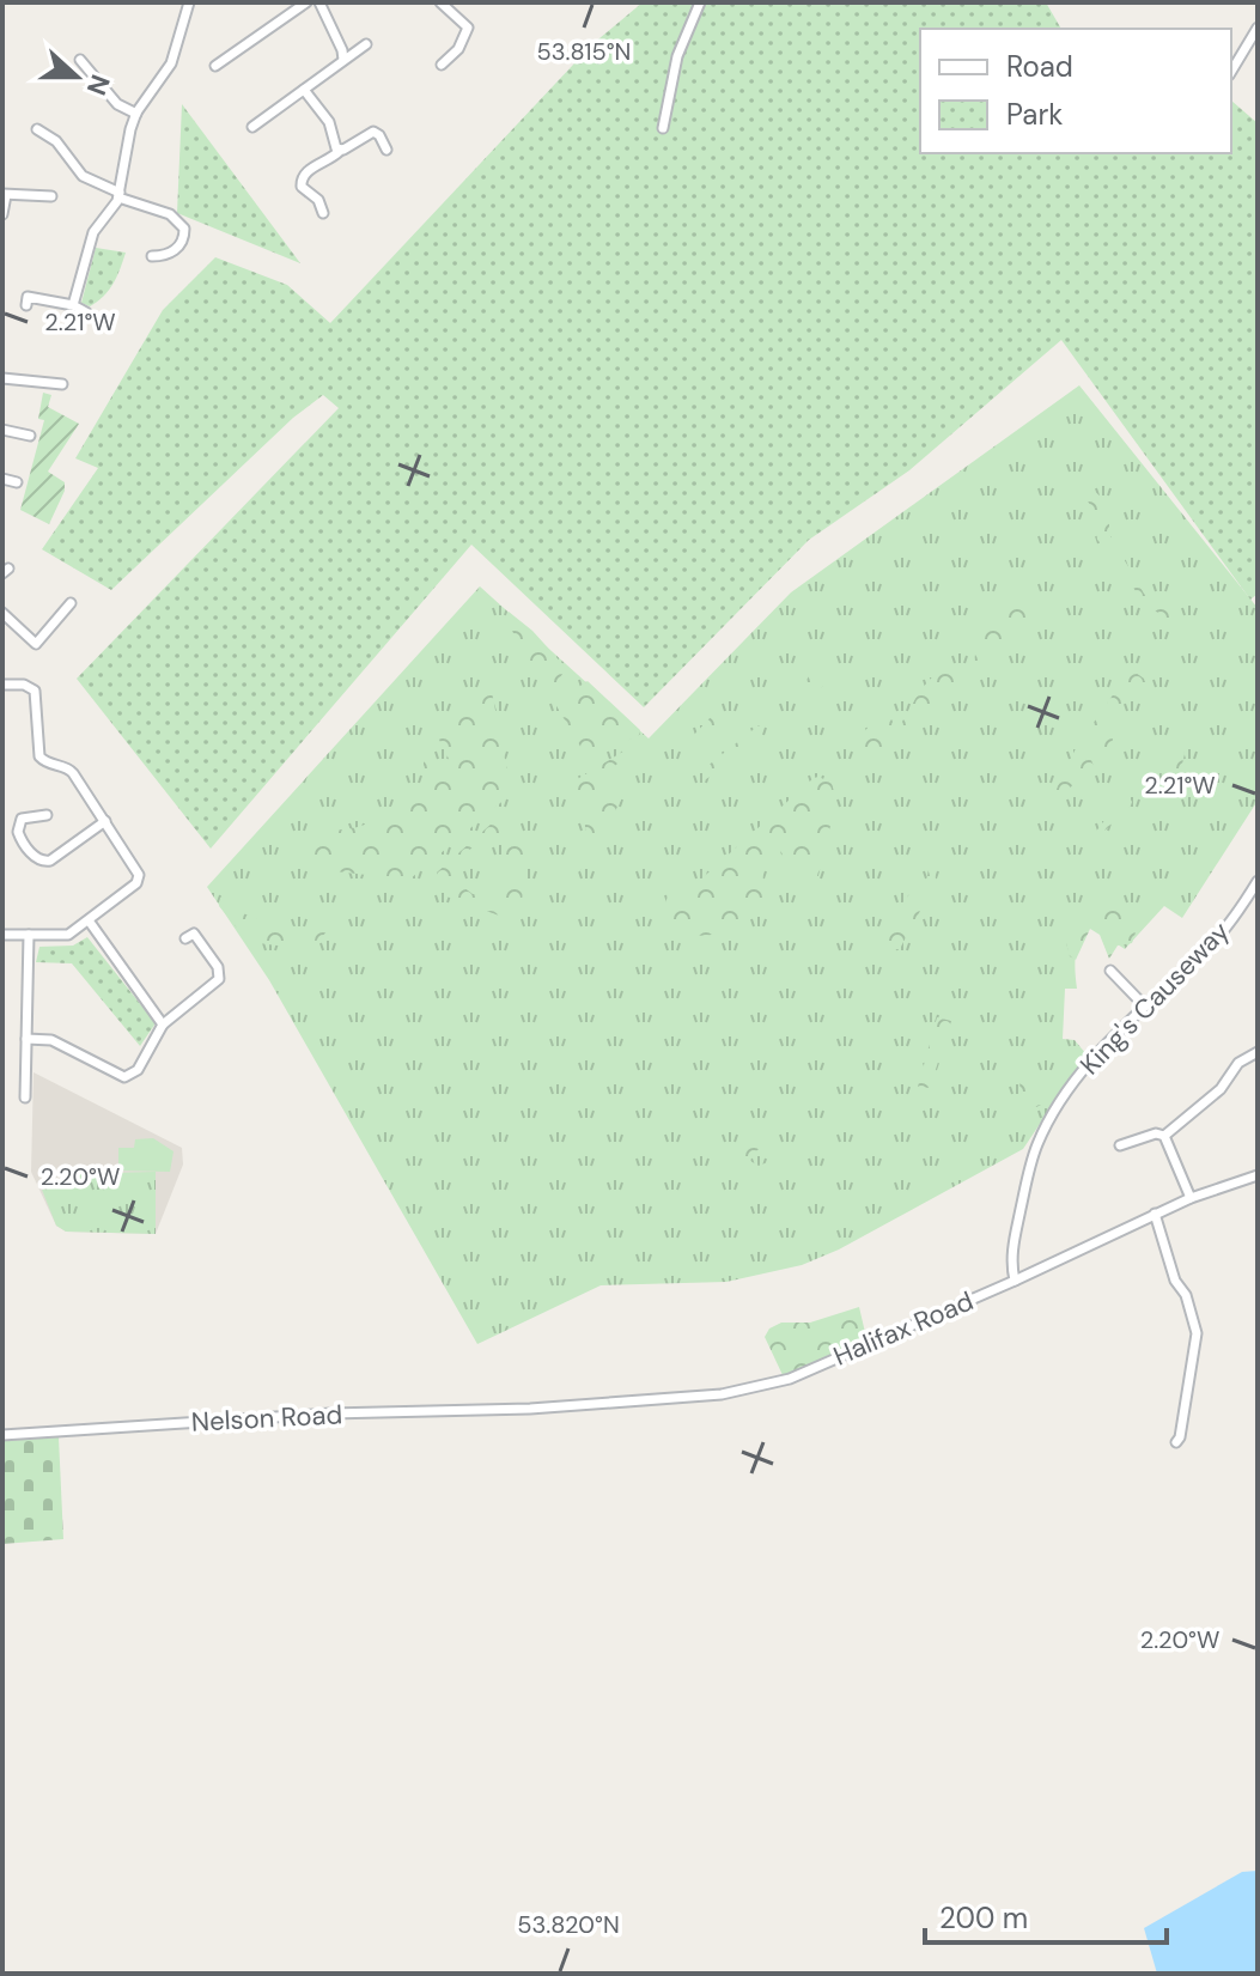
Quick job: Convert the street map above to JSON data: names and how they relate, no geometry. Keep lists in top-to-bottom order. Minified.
{"streets":{"street":["King's Causeway","Halifax Road","Nelson Road"]},"crossings":[["King's Causeway","Halifax Road"],["Halifax Road","Nelson Road"]],"legend":["Road","Park"],"scale_bar":"200 m","north":"right","coordinates":["53.815°N","2.21°W","2.20°W","53.820°N"]}
